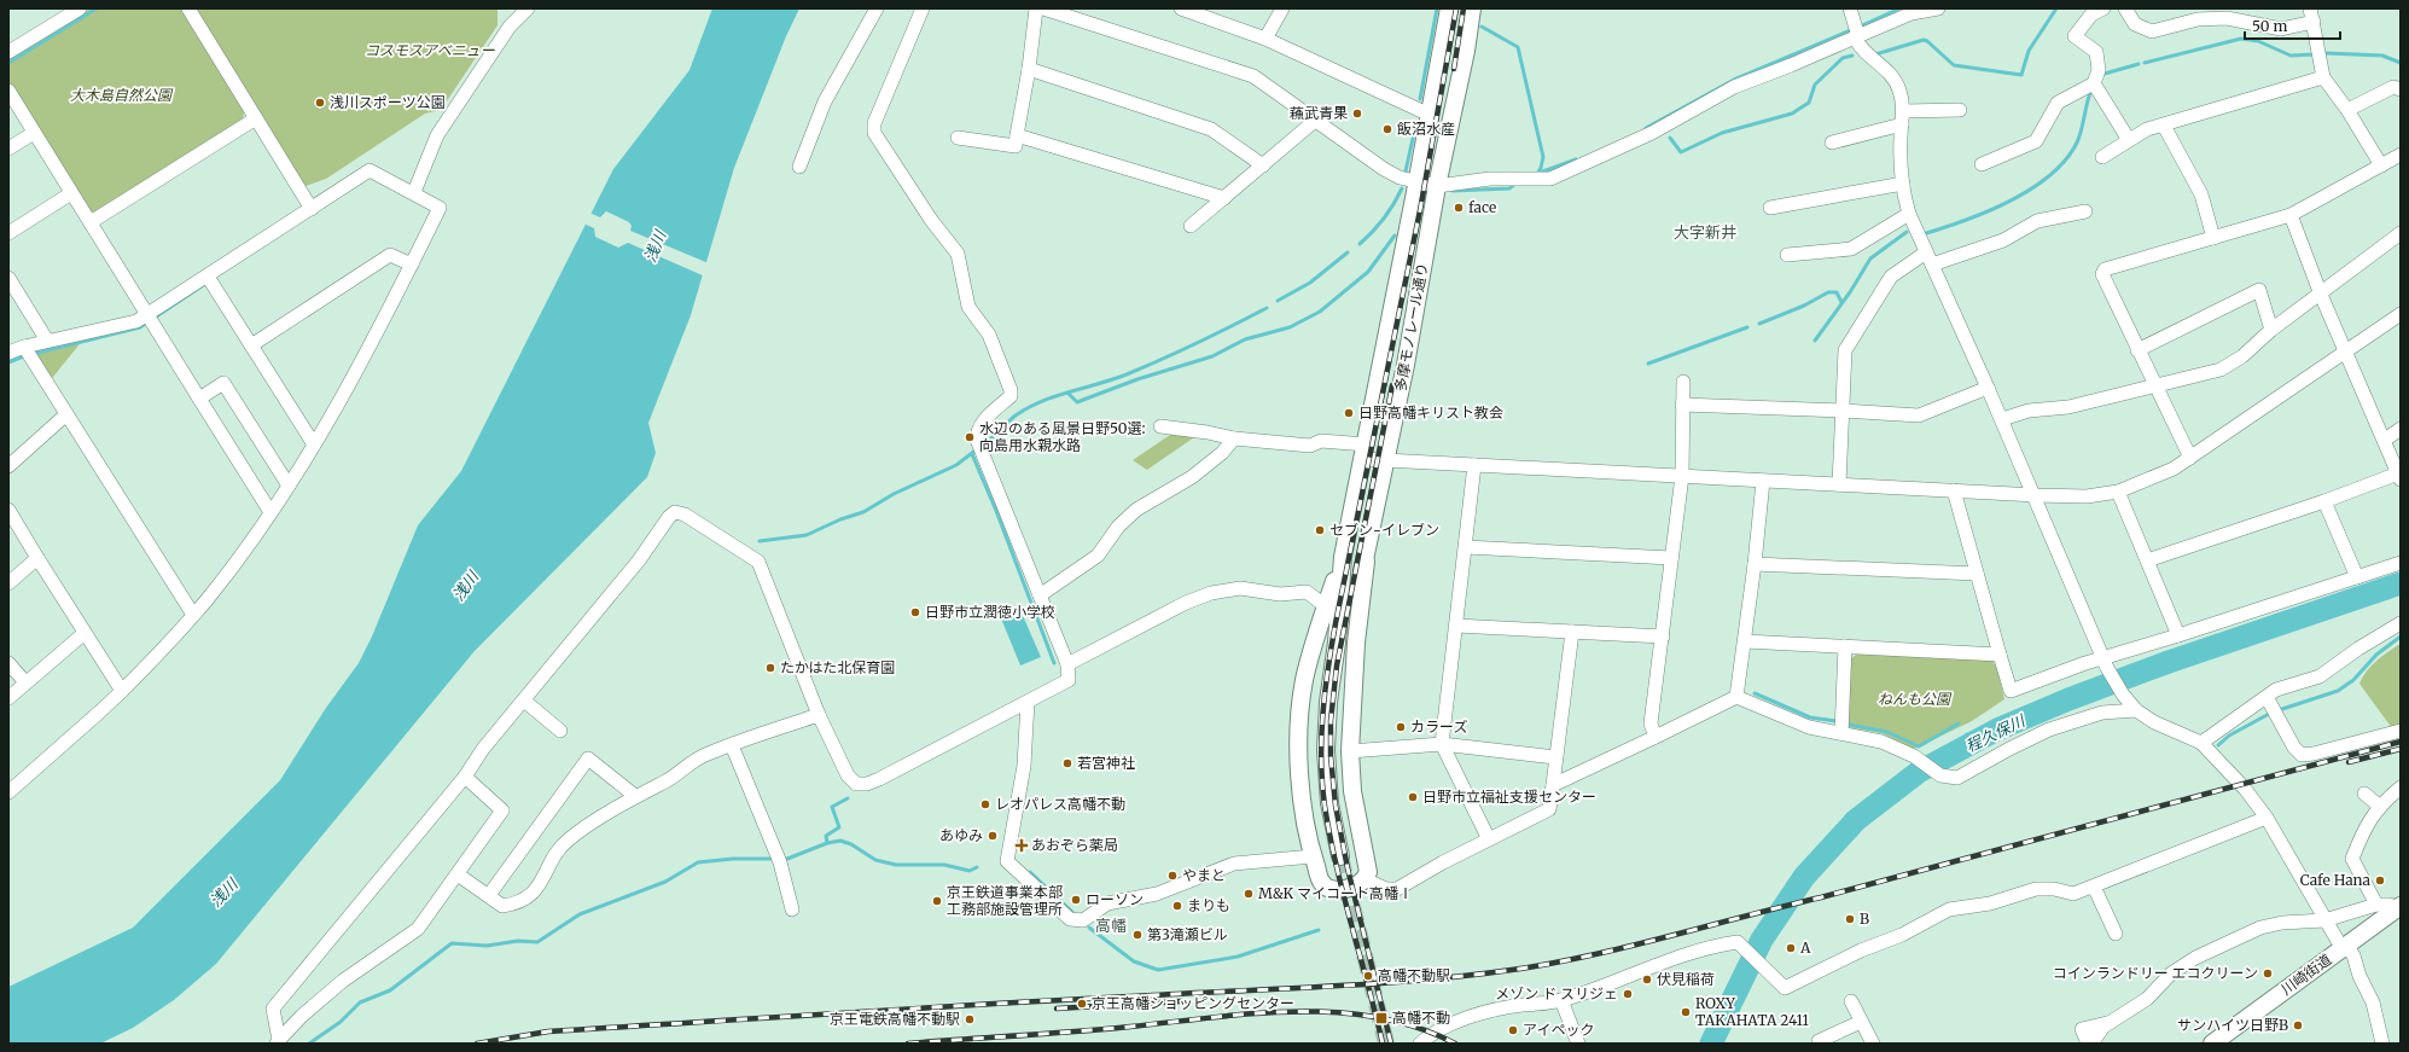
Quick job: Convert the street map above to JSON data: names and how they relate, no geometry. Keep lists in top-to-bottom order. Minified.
{"streets":{"main road":["多摩モノレール通り","川崎街道"]},"districts":["大字新井","高幡"],"water":["浅川","程久保川"],"parks":["コスモスアベニュー","大木島自然公園","ねんも公園"],"places":{"other":["浅川スポーツ公園","蘓武青果","飯沼水産","face","日野高幡キリスト教会","水辺のある風景日野50選: 向島用水親水路","セブン-イレブン","日野市立潤徳小学校","たかはた北保育園","カラーズ","若宮神社","日野市立福祉支援センター","レオパレス高幡不動","あゆみ","やまと","Cafe Hana","M&K マイコート高幡Ⅰ","ローソン","京王鉄道事業本部 工務部施設管理所","まりも","B","第3滝瀬ビル","A","コインランドリー エコクリーン","高幡不動駅","伏見稲荷","メゾン ド スリジェ","京王高幡ショッピングセンター","ROXY TAKAHATA 2411","京王電鉄高幡不動駅","サンハイツ日野B","アイペック"],"health":["あおぞら薬局"],"transit":["高幡不動"]},"scale_bar":"50 m"}
